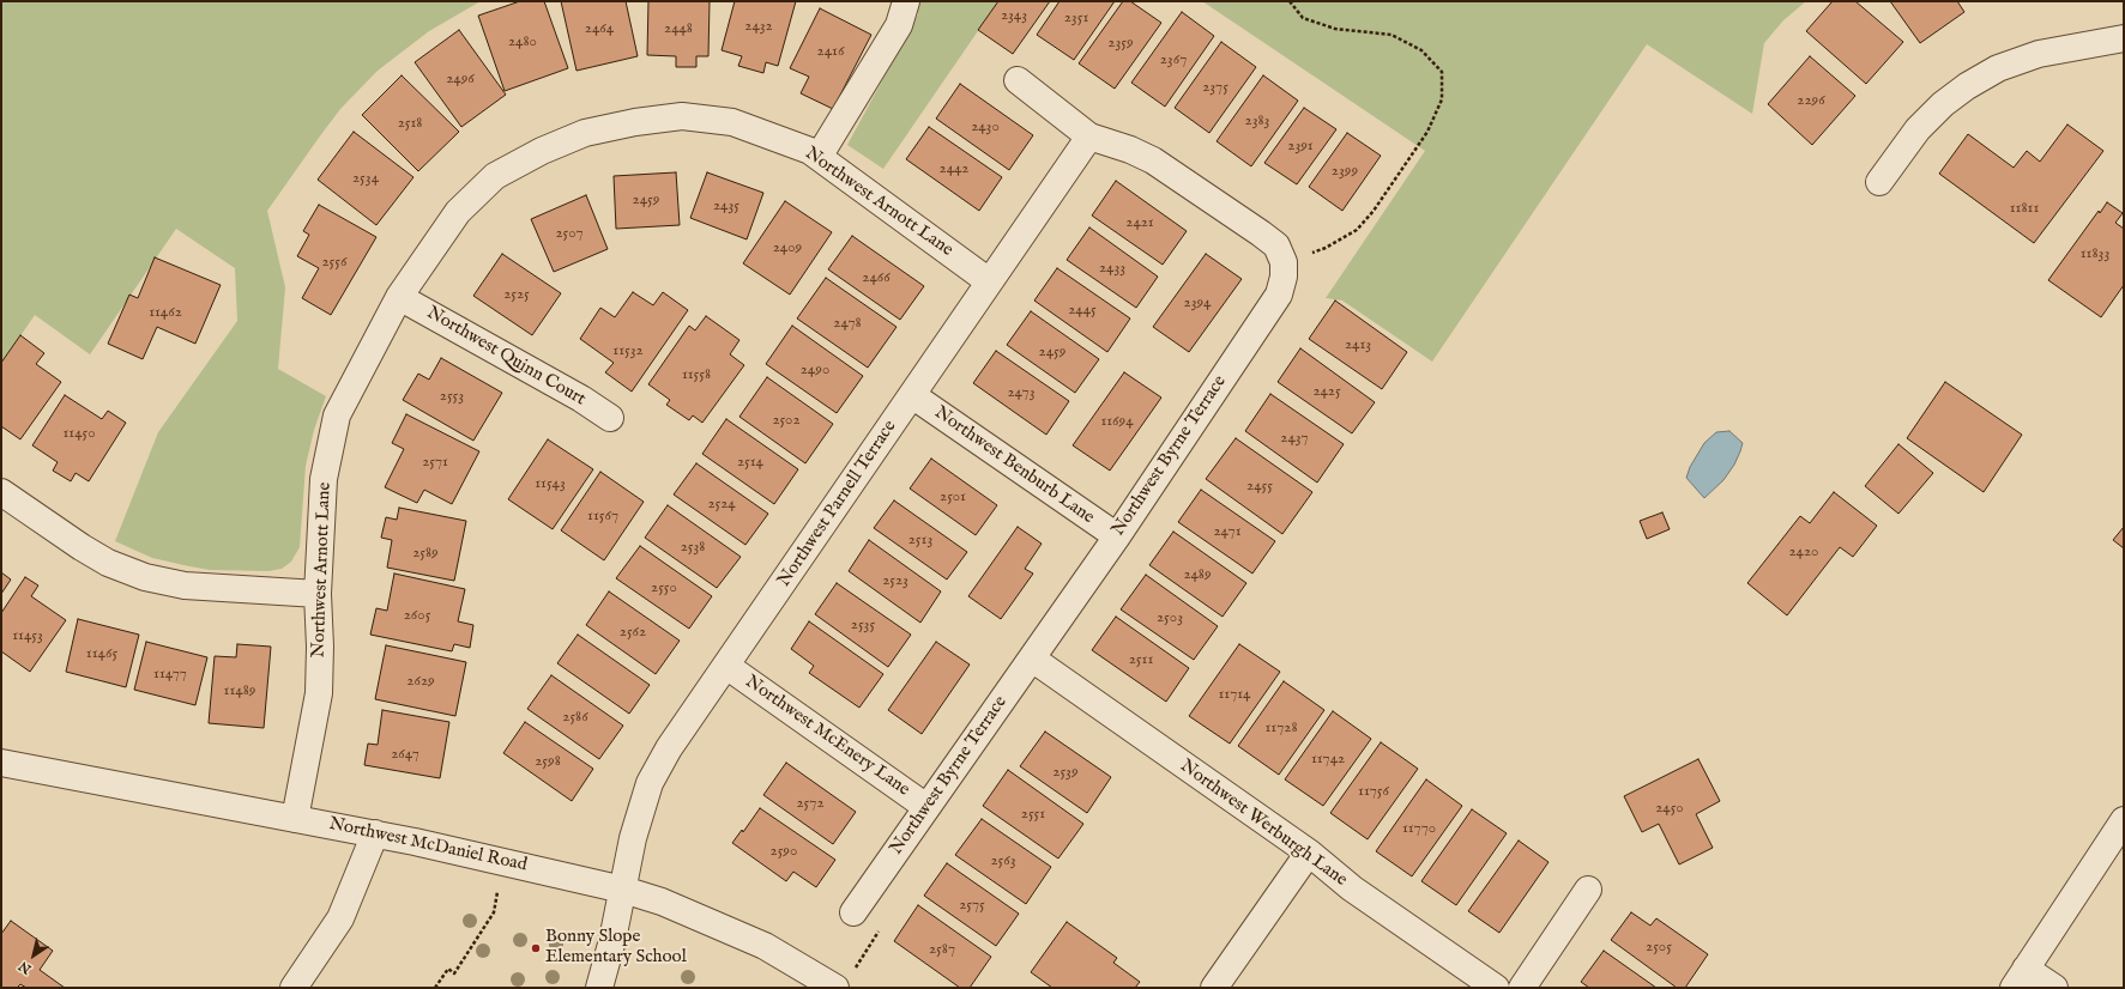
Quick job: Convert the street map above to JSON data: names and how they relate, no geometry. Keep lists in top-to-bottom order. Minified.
{"streets":{"street":["Northwest Arnott Lane","Northwest Quinn Court","Northwest Byrne Terrace","Northwest Benburb Lane","Northwest Parnell Terrace","Northwest McEnery Lane","Northwest Werburgh Lane","Northwest McDaniel Road"]},"crossings":[["Northwest Arnott Lane","Northwest Quinn Court"],["Northwest Arnott Lane","Northwest Parnell Terrace"],["Northwest Arnott Lane","Northwest McDaniel Road"],["Northwest Byrne Terrace","Northwest Benburb Lane"],["Northwest Byrne Terrace","Northwest McEnery Lane"],["Northwest Byrne Terrace","Northwest Werburgh Lane"],["Northwest Benburb Lane","Northwest Parnell Terrace"],["Northwest Parnell Terrace","Northwest McEnery Lane"],["Northwest Parnell Terrace","Northwest McDaniel Road"]],"places":["Bonny Slope Elementary School"],"house_numbers":["2343","2351","2432","2464","2448","2480","2359","2416","2367","2496","2375","2296","2383","2518","2430","2391","2442","2399","2534","2459","2435","11811","2421","2507","2409","11833","2556","2433","2466","2525","2394","2445","11462","2478","2413","11532","2459","2490","11558","2425","2473","2553","2502","11694","11450","2437","2571","2514","11543","2455","2501","2524","11567","2471","2513","2538","2420","2589","2489","2523","2550","2605","2503","2535","2562","11453","11465","2511","11477","2629","11489","11714","2586","11728","2647","11742","2598","2539","11756","2572","2450","2551","11770","2590","2563","2575","2505","2587"],"north":"bottom left"}
